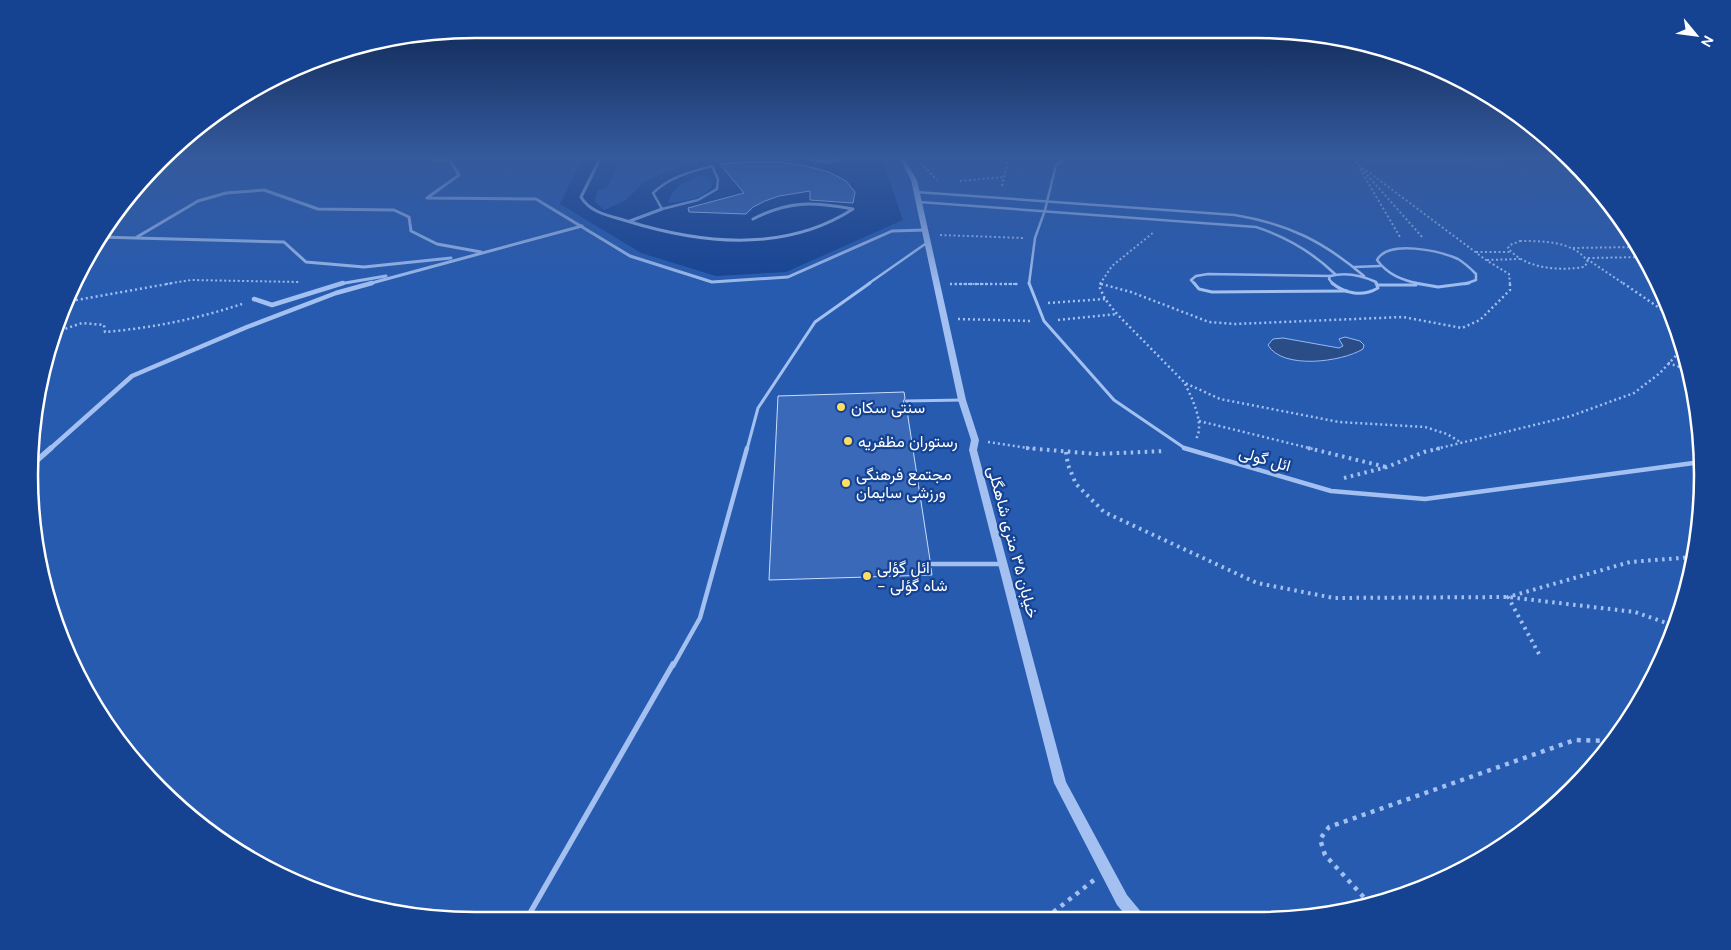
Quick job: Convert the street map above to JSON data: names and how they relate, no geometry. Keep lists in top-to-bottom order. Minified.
{"streets":{"street":["خیابان ۳۵ متری شاهگلی"],"lane":["ائل گولی"]},"places":["سنتی سکان","رستوران مظفریه","مجتمع فرهنگی ورزشی سایمان","ائل گؤلی - شاه گؤلی"],"north":"bottom right"}
